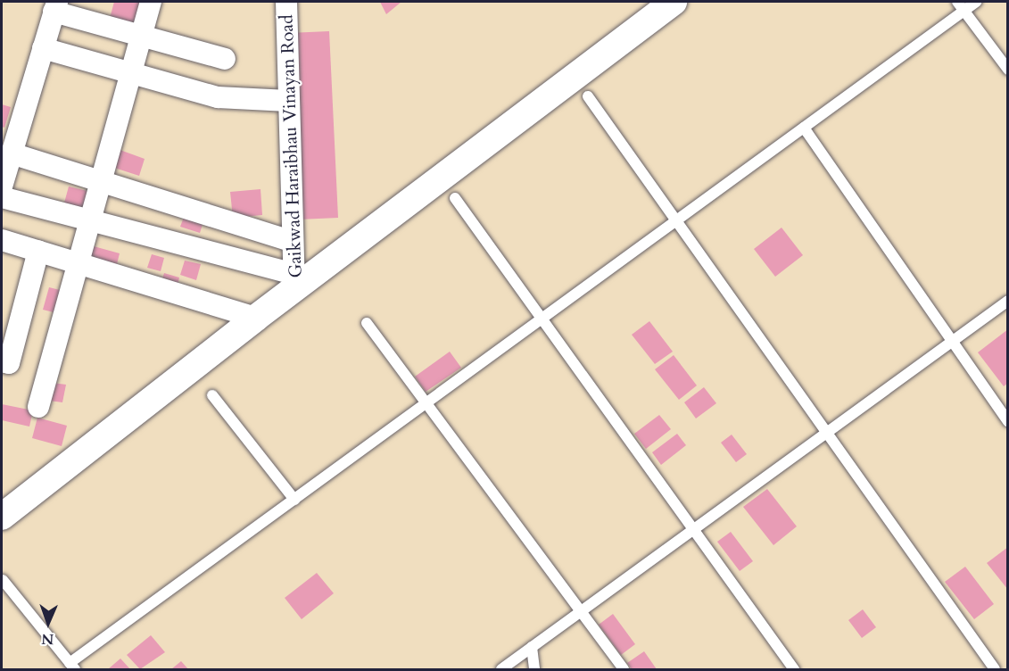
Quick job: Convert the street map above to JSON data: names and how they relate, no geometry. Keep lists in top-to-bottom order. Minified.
{"streets":{"street":["Gaikwad Haraibhau Vinayan Road"]},"north":"bottom"}
